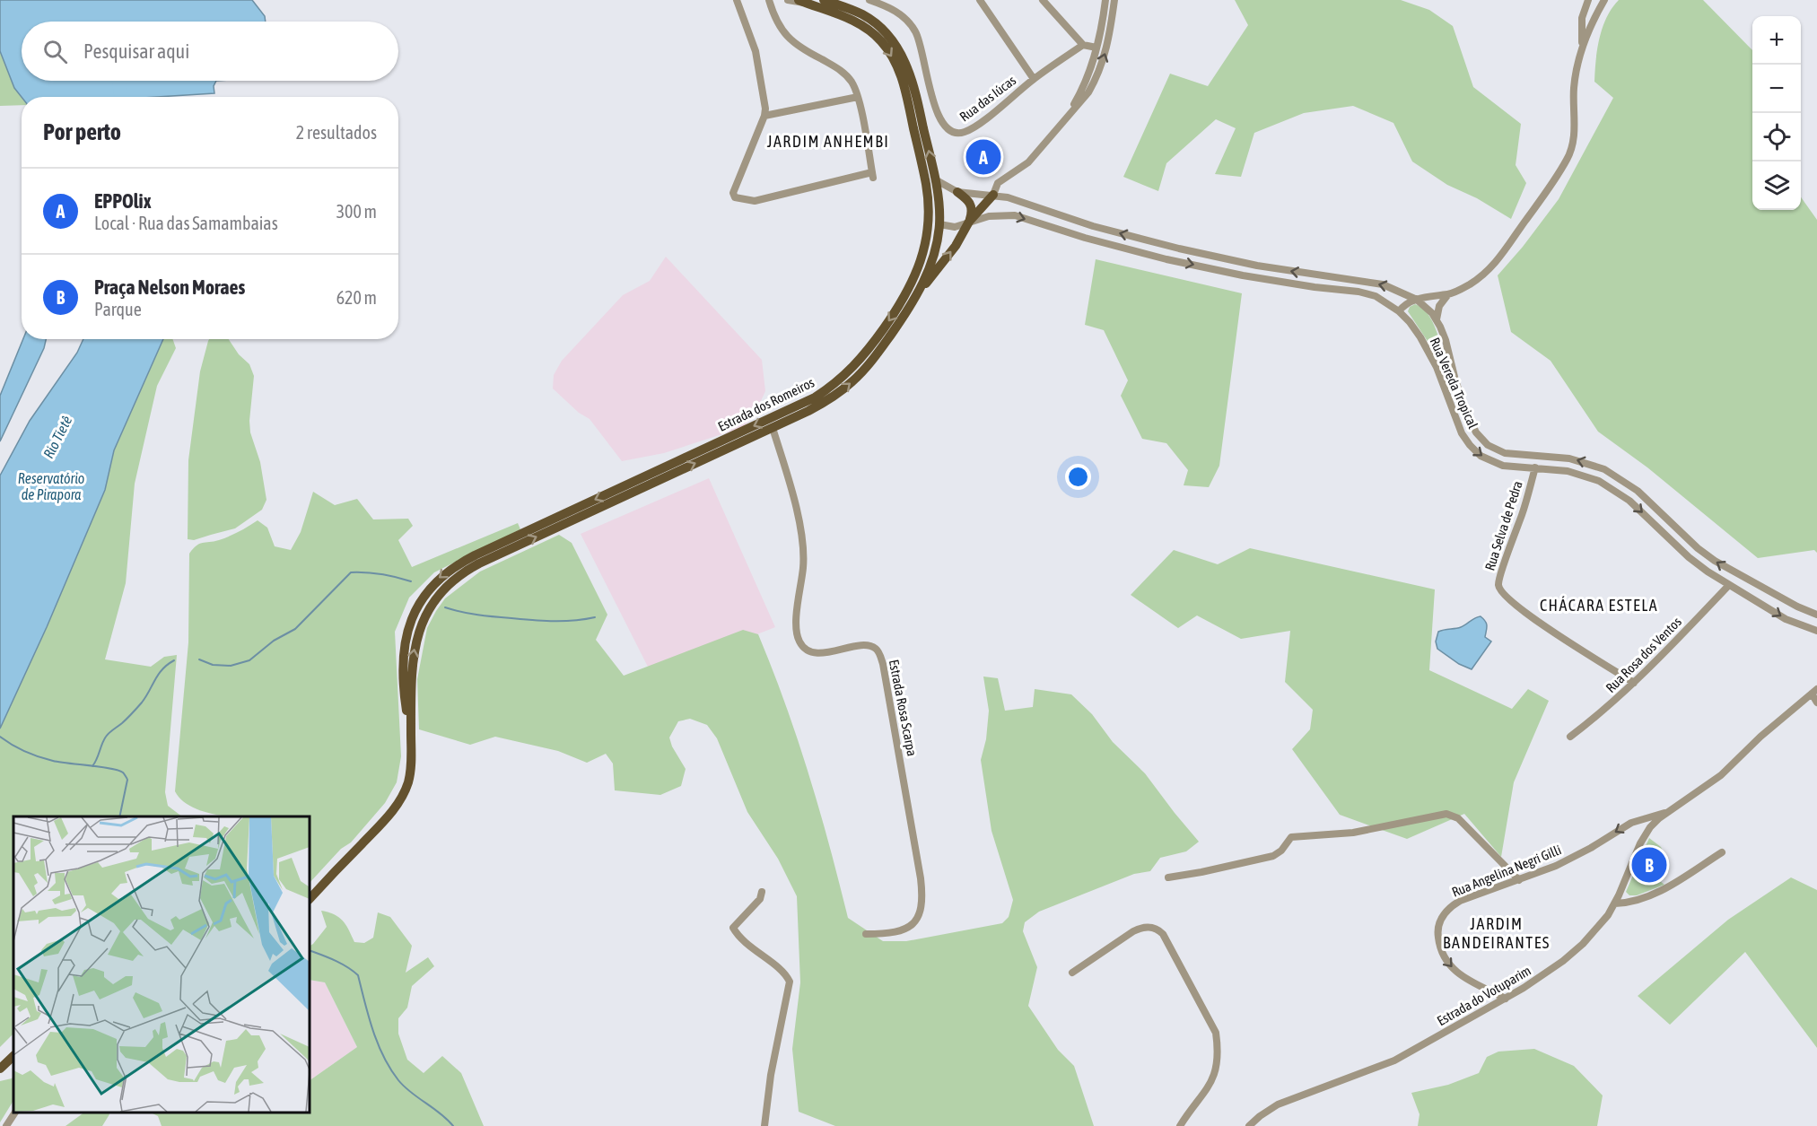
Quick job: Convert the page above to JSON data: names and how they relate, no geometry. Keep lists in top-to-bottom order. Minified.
{"streets":{"main road":["Estrada dos Romeiros"],"street":["Rua das Iúcas","Rua Vereda Tropical","Rua Selva de Pedra","Rua Rosa dos Ventos","Estrada Rosa Scarpa","Rua Angelina Negri Gilli","Estrada do Votuparim"]},"crossings":[["Rua Vereda Tropical","Estrada dos Romeiros"],["Rua Vereda Tropical","Rua Selva de Pedra"],["Rua Vereda Tropical","Rua Rosa dos Ventos"],["Estrada dos Romeiros","Estrada Rosa Scarpa"],["Rua Selva de Pedra","Rua Rosa dos Ventos"],["Rua Angelina Negri Gilli","Estrada do Votuparim"]],"districts":["JARDIM ANHEMBI","CHÁCARA ESTELA","JARDIM BANDEIRANTES"],"water":["Rio Tietê","Reservatório de Pirapora"],"page":{"map_buttons":["+","−"],"search":"Pesquisar aqui","heading":["Por perto","2 resultados"],"pins":["A","B"],"list":[{"mark":"A","name":"EPPOlix","note":"Local · Rua das Samambaias","value":"300 m"},{"mark":"B","name":"Praça Nelson Moraes","note":"Parque","value":"620 m"}]}}
